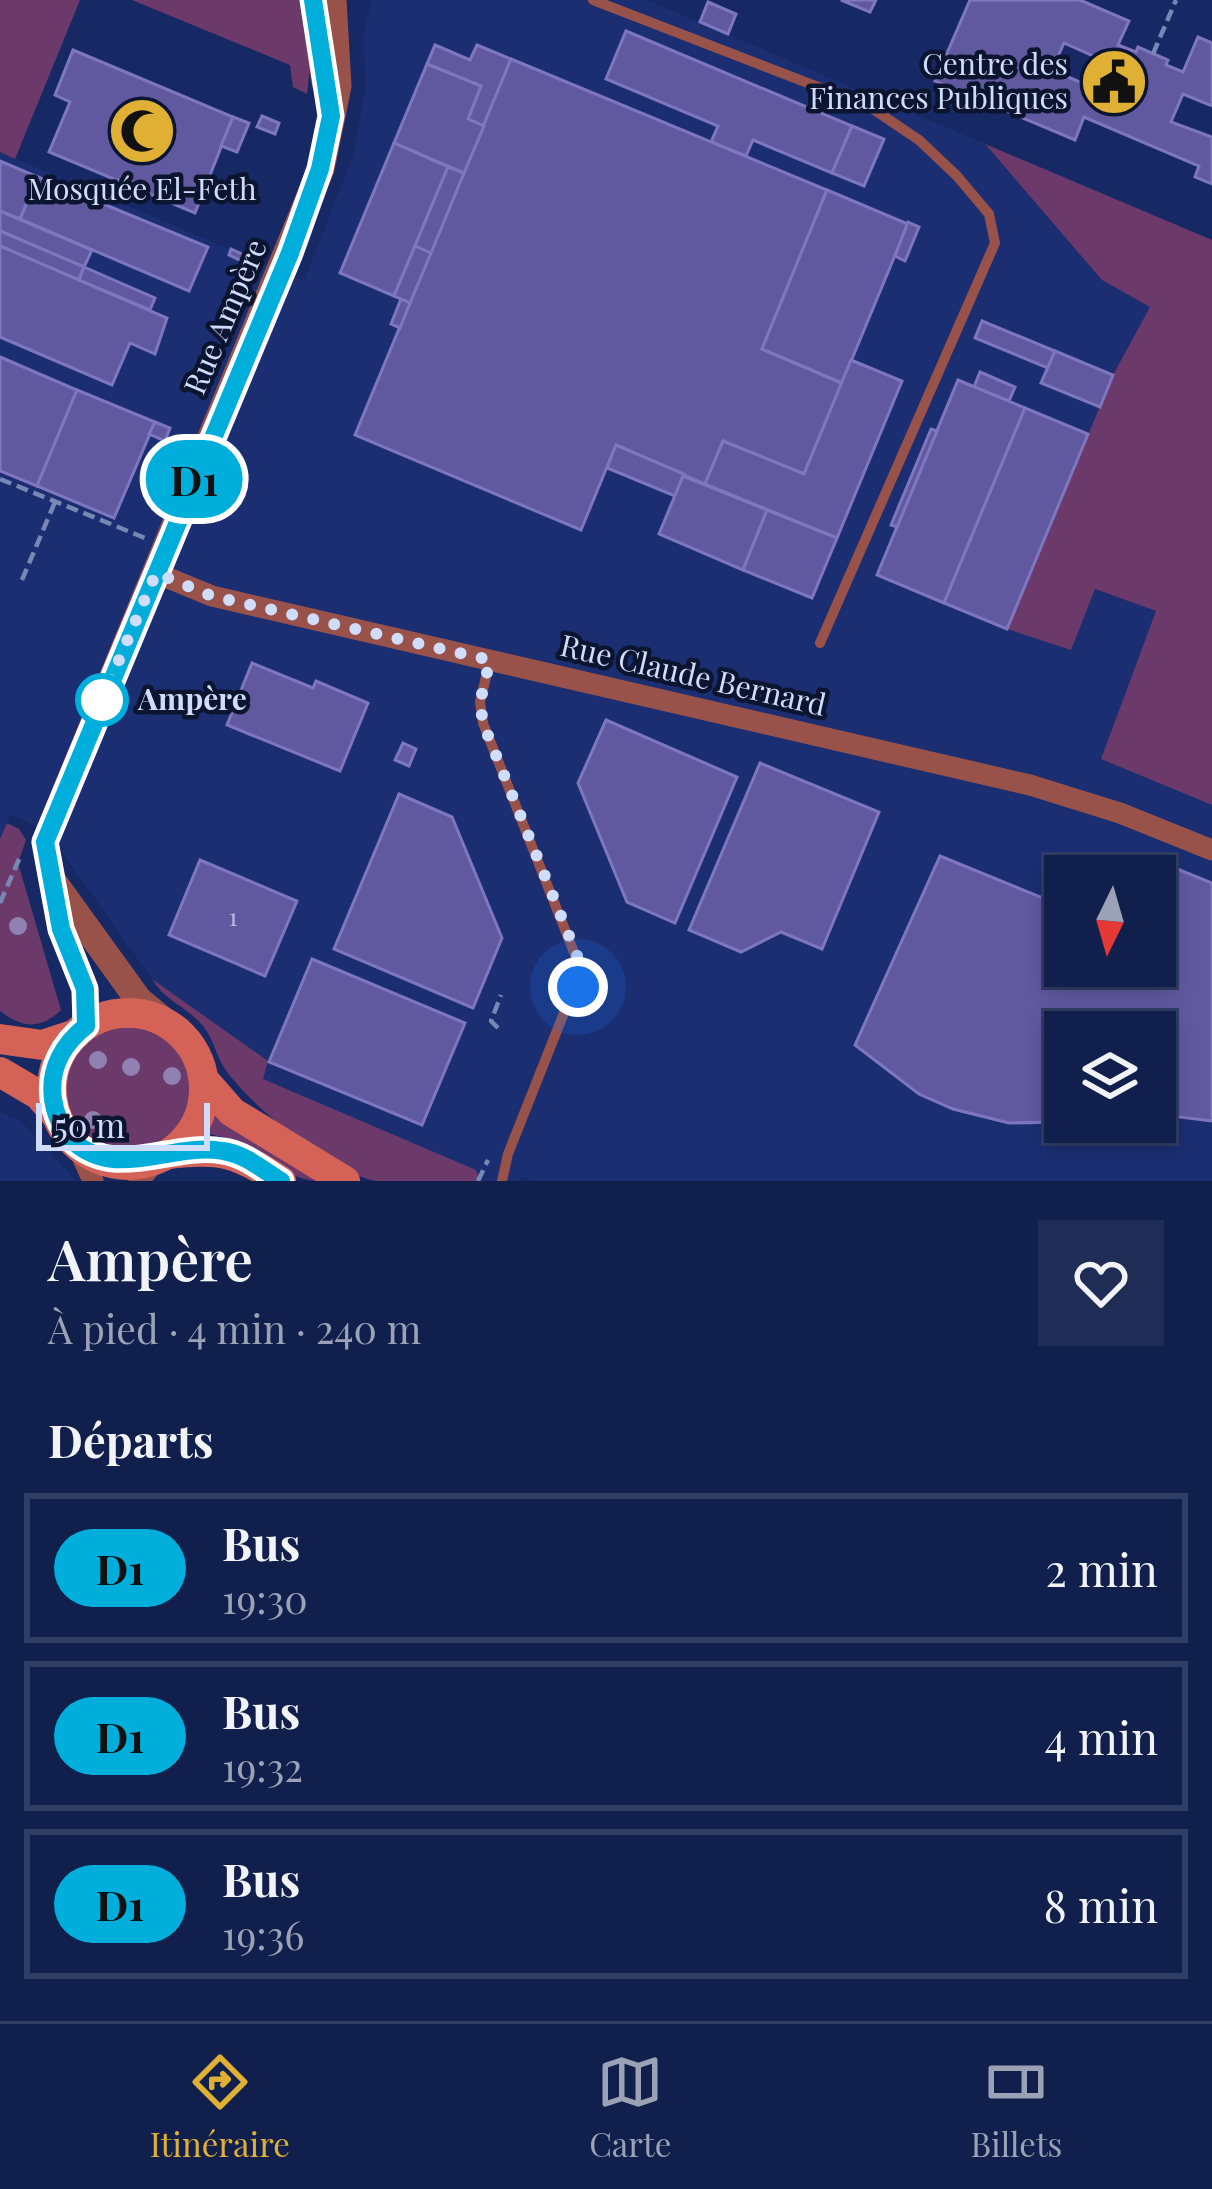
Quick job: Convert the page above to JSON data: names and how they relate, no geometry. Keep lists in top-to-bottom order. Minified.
{"streets":{"street":["Rue Ampère","Rue Claude Bernard"]},"crossings":[["Rue Ampère","Rue Claude Bernard"]],"places":{"public building":["Centre des Finances Publiques"],"mosque":["Mosquée El-Feth"],"other":["Ampère"]},"lines":["bus line D1"],"house_numbers":["1"],"scale_bar":"50 m","north":"bottom","page":{"on_map":"D1","scale":"50 m","heading":[["Ampère","À pied · 4 min · 240 m"],"Départs"],"list":[{"mark":"D1","name":"Bus","note":"19:30","value":"2 min"},{"mark":"D1","name":"Bus","note":"19:32","value":"4 min"},{"mark":"D1","name":"Bus","note":"19:36","value":"8 min"}],"tabs":["Itinéraire","Carte","Billets"]}}
